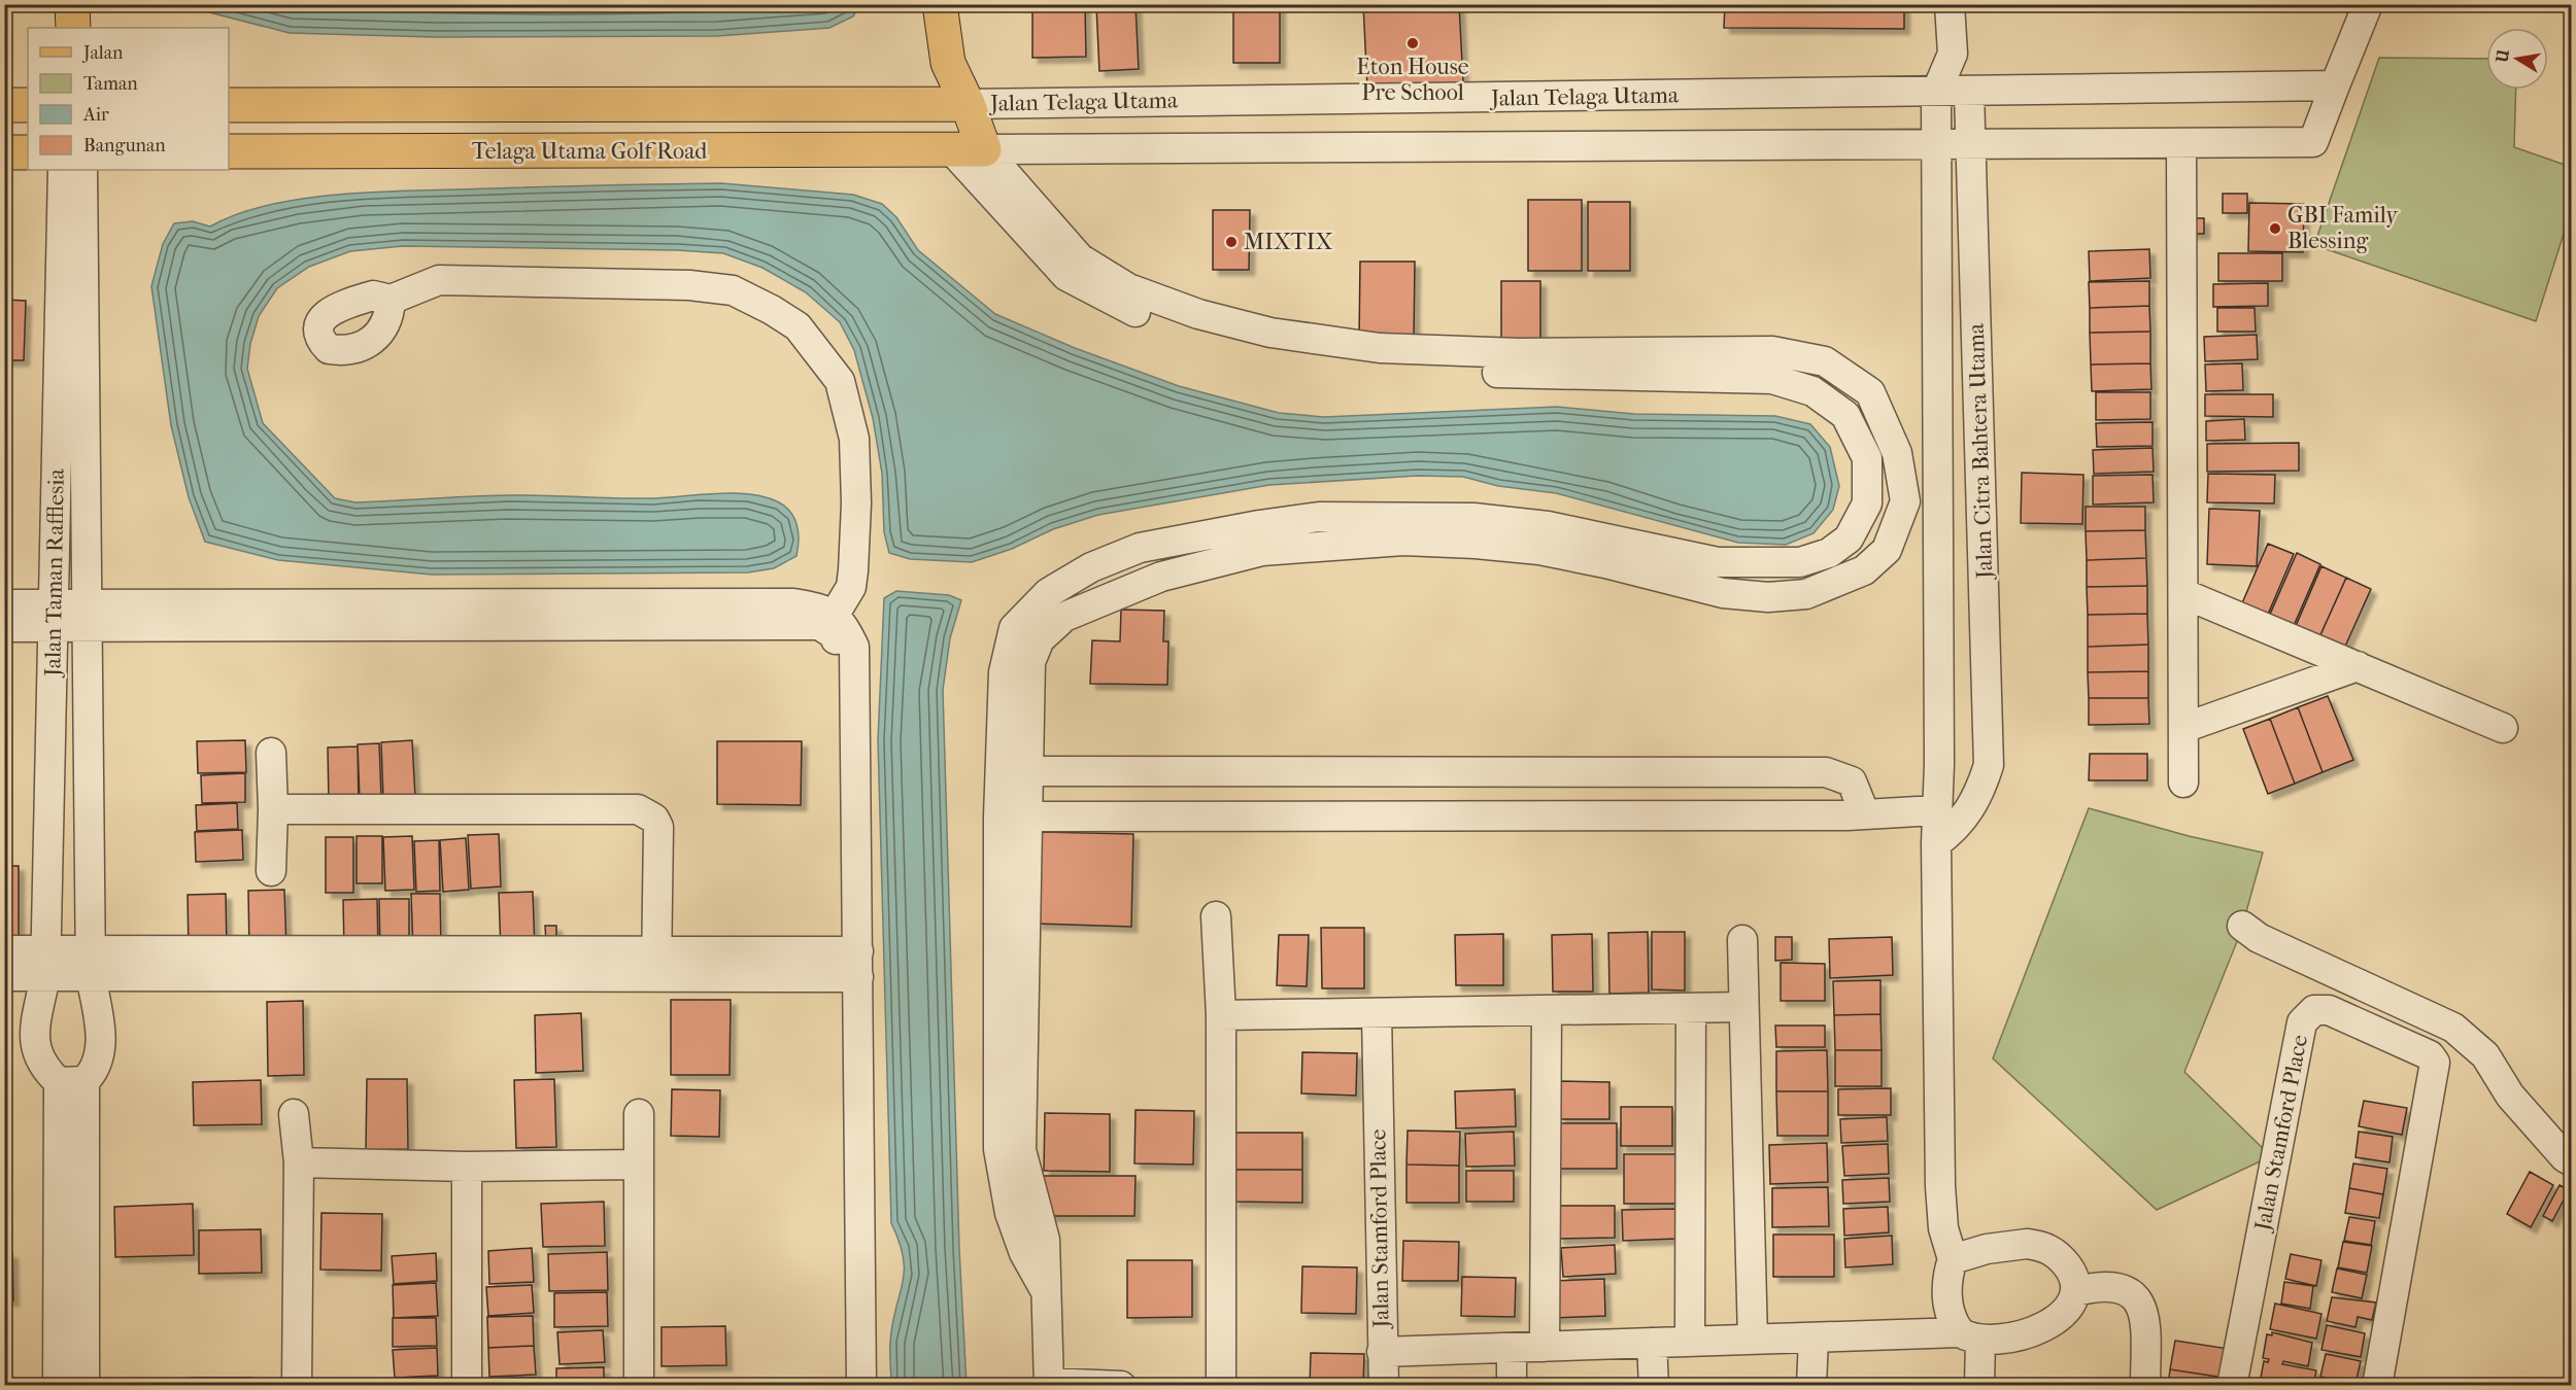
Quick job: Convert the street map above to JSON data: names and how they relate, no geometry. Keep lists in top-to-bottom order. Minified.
{"streets":{"main road":["Telaga Utama Golf Road"],"street":["Jalan Telaga Utama","Jalan Citra Bahtera Utama","Jalan Taman Rafflesia","Jalan Stamford Place"]},"crossings":[["Jalan Telaga Utama","Telaga Utama Golf Road"],["Jalan Telaga Utama","Jalan Citra Bahtera Utama"],["Jalan Citra Bahtera Utama","Jalan Stamford Place"]],"places":["Eton House Pre School","GBI Family Blessing","MIXTIX"],"legend":["Jalan","Taman","Air","Bangunan"],"north":"left"}
